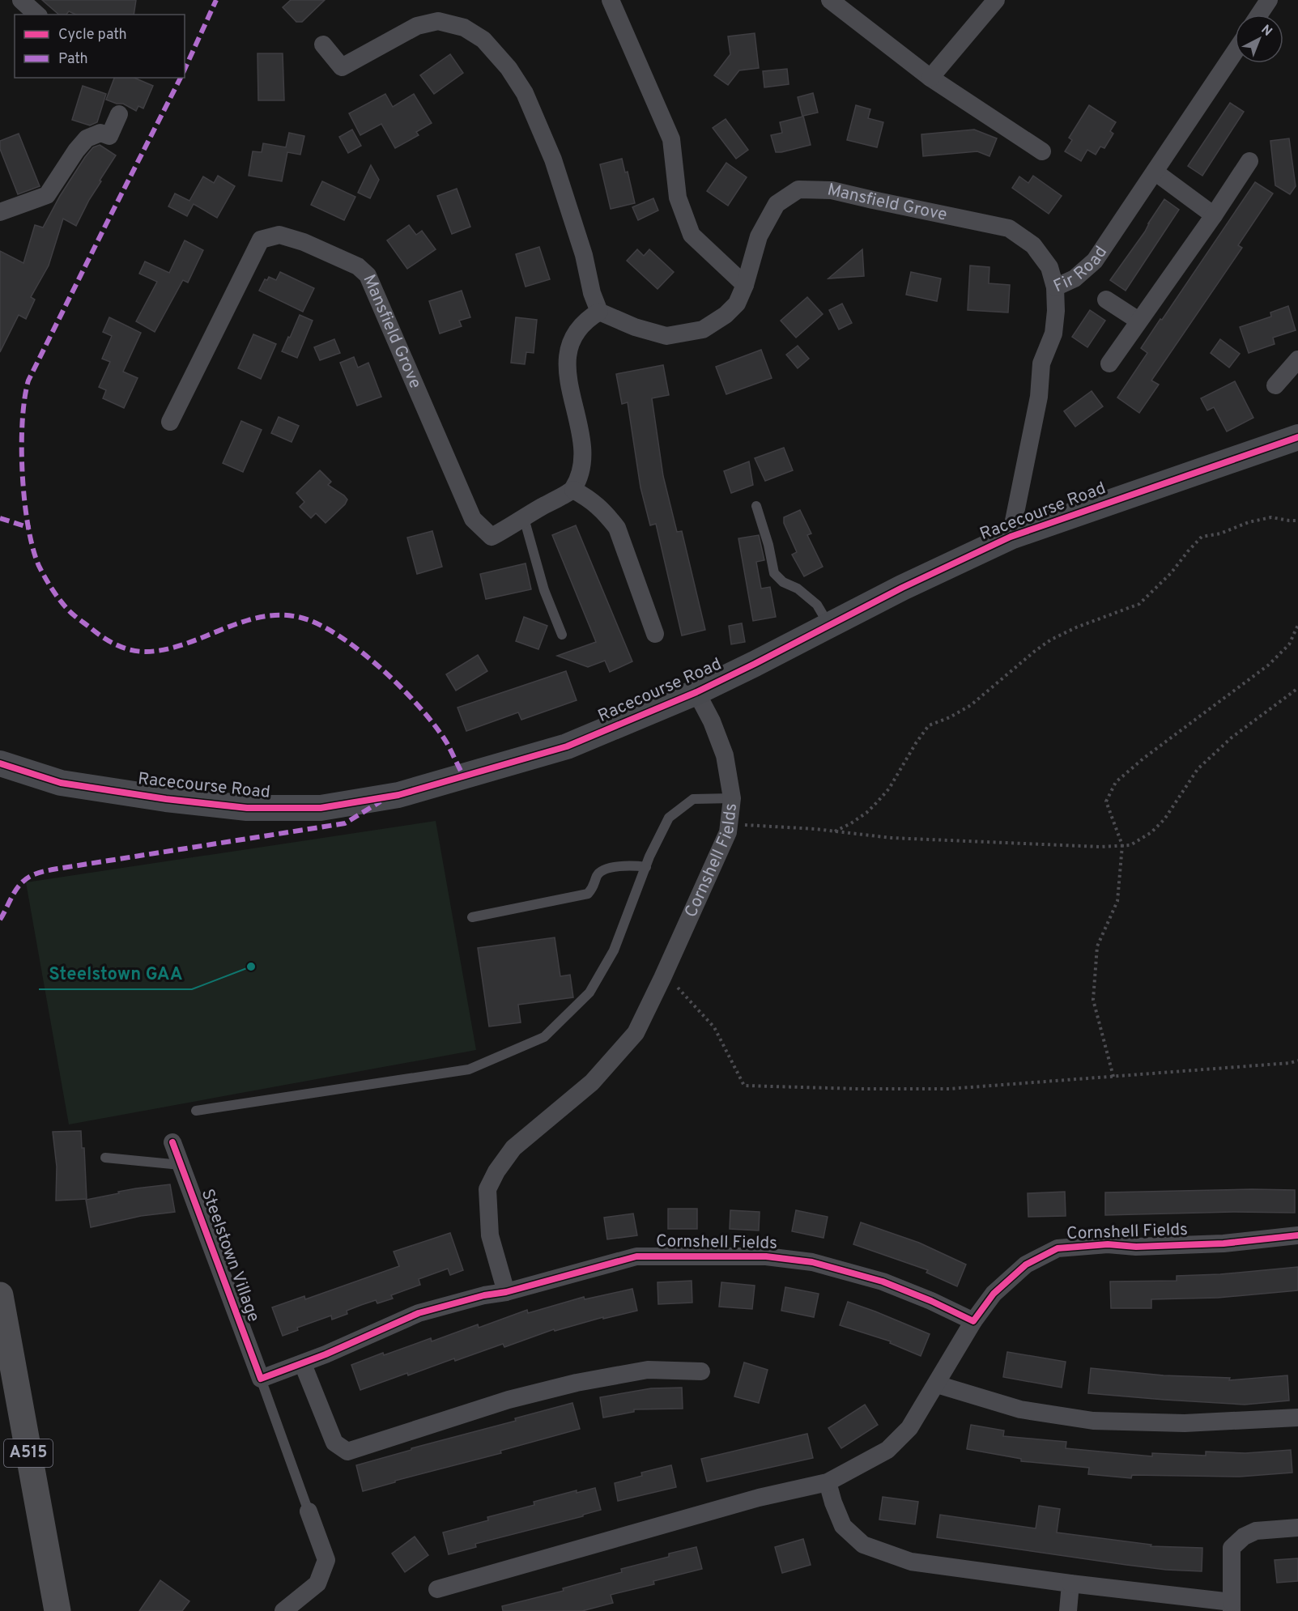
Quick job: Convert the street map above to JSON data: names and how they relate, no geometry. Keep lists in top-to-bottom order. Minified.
{"streets":{"highway":["A515"],"street":["Mansfield Grove","Fir Road","Racecourse Road","Cornshell Fields","Steelstown Village"]},"crossings":[["Mansfield Grove","Fir Road"],["Fir Road","Racecourse Road"],["Racecourse Road","Cornshell Fields"]],"places":["Steelstown GAA"],"legend":["Cycle path","Path"],"north":"top right"}
